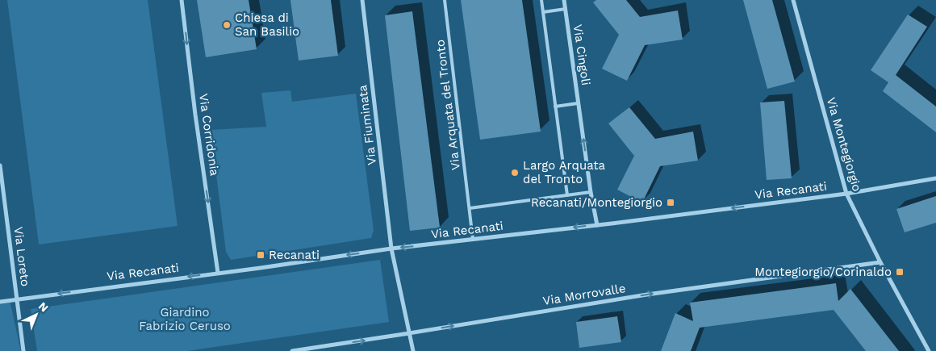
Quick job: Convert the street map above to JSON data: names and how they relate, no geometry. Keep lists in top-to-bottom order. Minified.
{"streets":{"street":["Via Cingoli","Via Fiuminata","Via Corridonia","Via Montegiorgio","Via Recanati","Via Loreto","Via Morrovalle"],"lane":["Via Arquata del Tronto"]},"crossings":[["Via Cingoli","Via Recanati"],["Via Fiuminata","Via Recanati"],["Via Fiuminata","Via Morrovalle"],["Via Corridonia","Via Recanati"],["Via Montegiorgio","Via Recanati"],["Via Montegiorgio","Via Morrovalle"],["Via Recanati","Via Loreto"]],"one_way":["Via Corridonia","Via Recanati","Via Morrovalle"],"parks":["Giardino Fabrizio Ceruso"],"places":{"other":["Chiesa di San Basilio","Largo Arquata del Tronto"],"transit":["Recanati/Montegiorgio","Recanati","Montegiorgio/Corinaldo"]},"north":"top right"}
